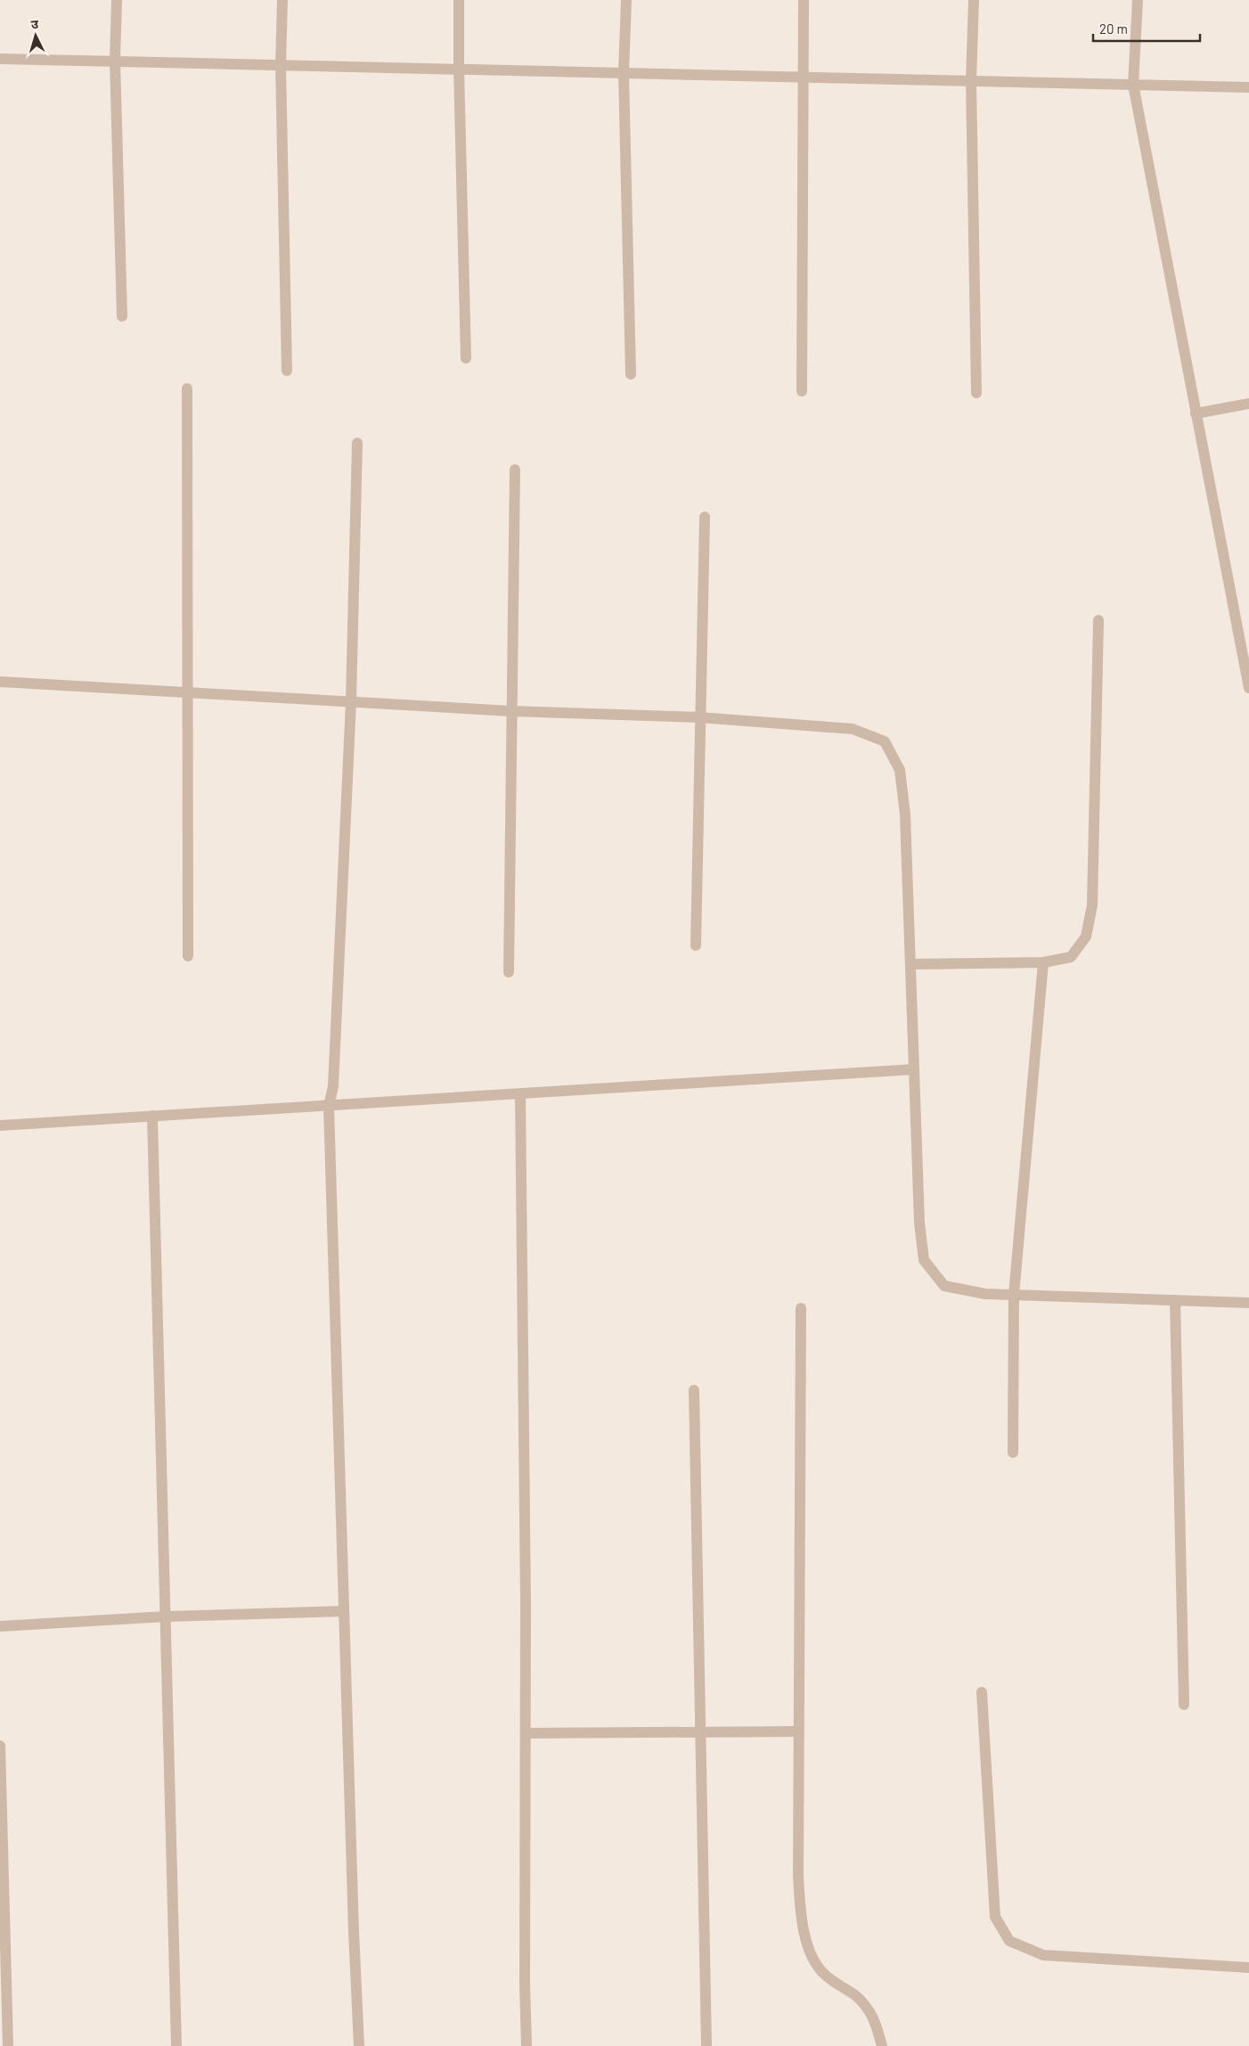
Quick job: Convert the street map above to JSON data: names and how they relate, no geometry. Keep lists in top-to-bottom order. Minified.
{"scale_bar":"20 m","north":"top"}
